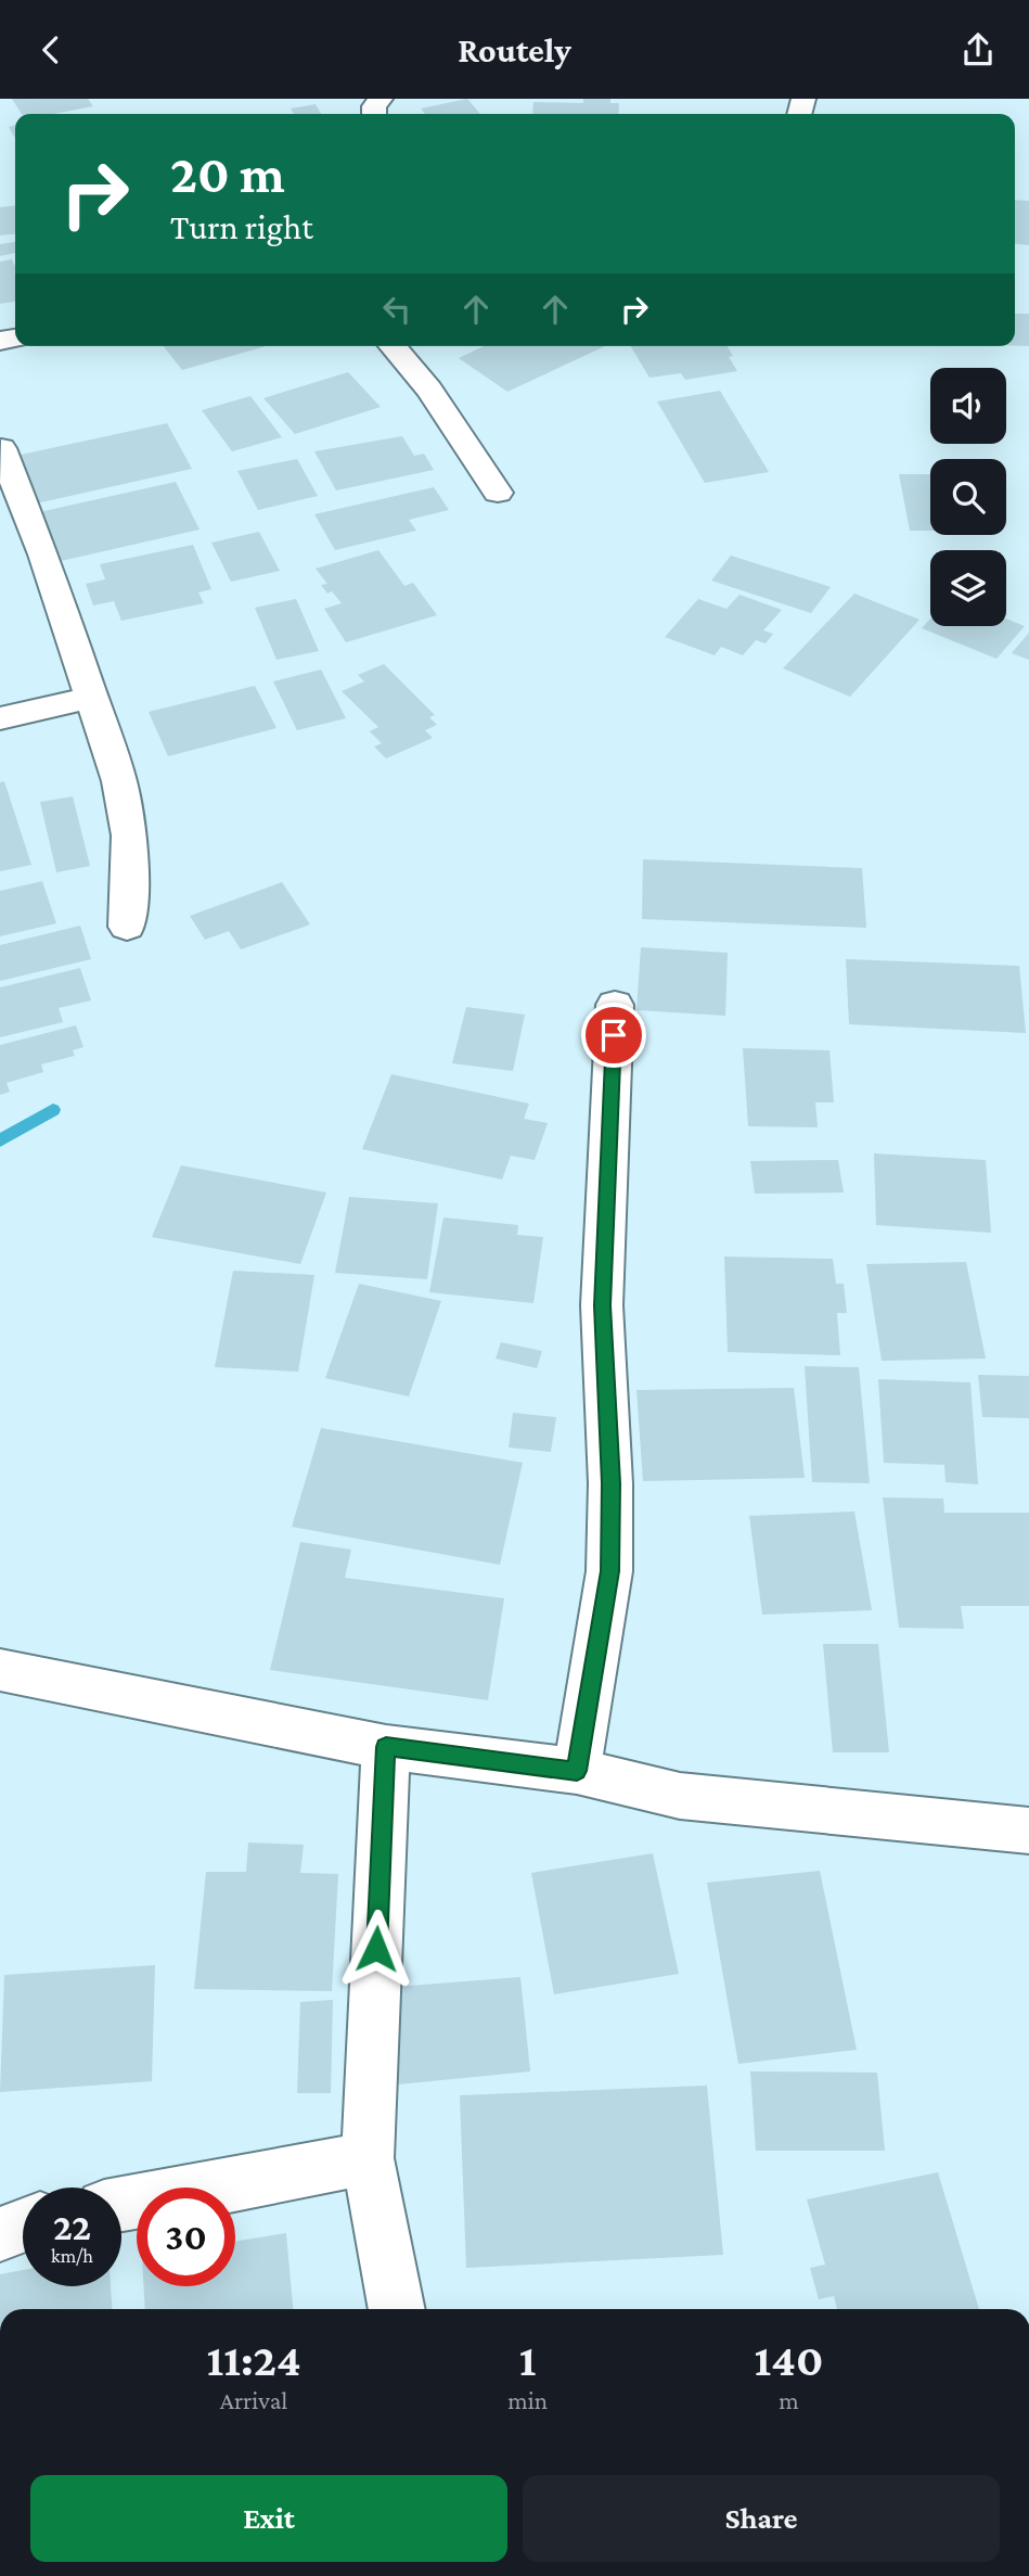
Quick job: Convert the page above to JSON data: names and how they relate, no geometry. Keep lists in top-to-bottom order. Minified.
{"page":{"header":"Routely","turn":["20 m","Turn right"],"speed":"22 km/h","limit":"30","eta":["11:24","Arrival","1","min","140","m"],"buttons":["Exit","Share"]}}
